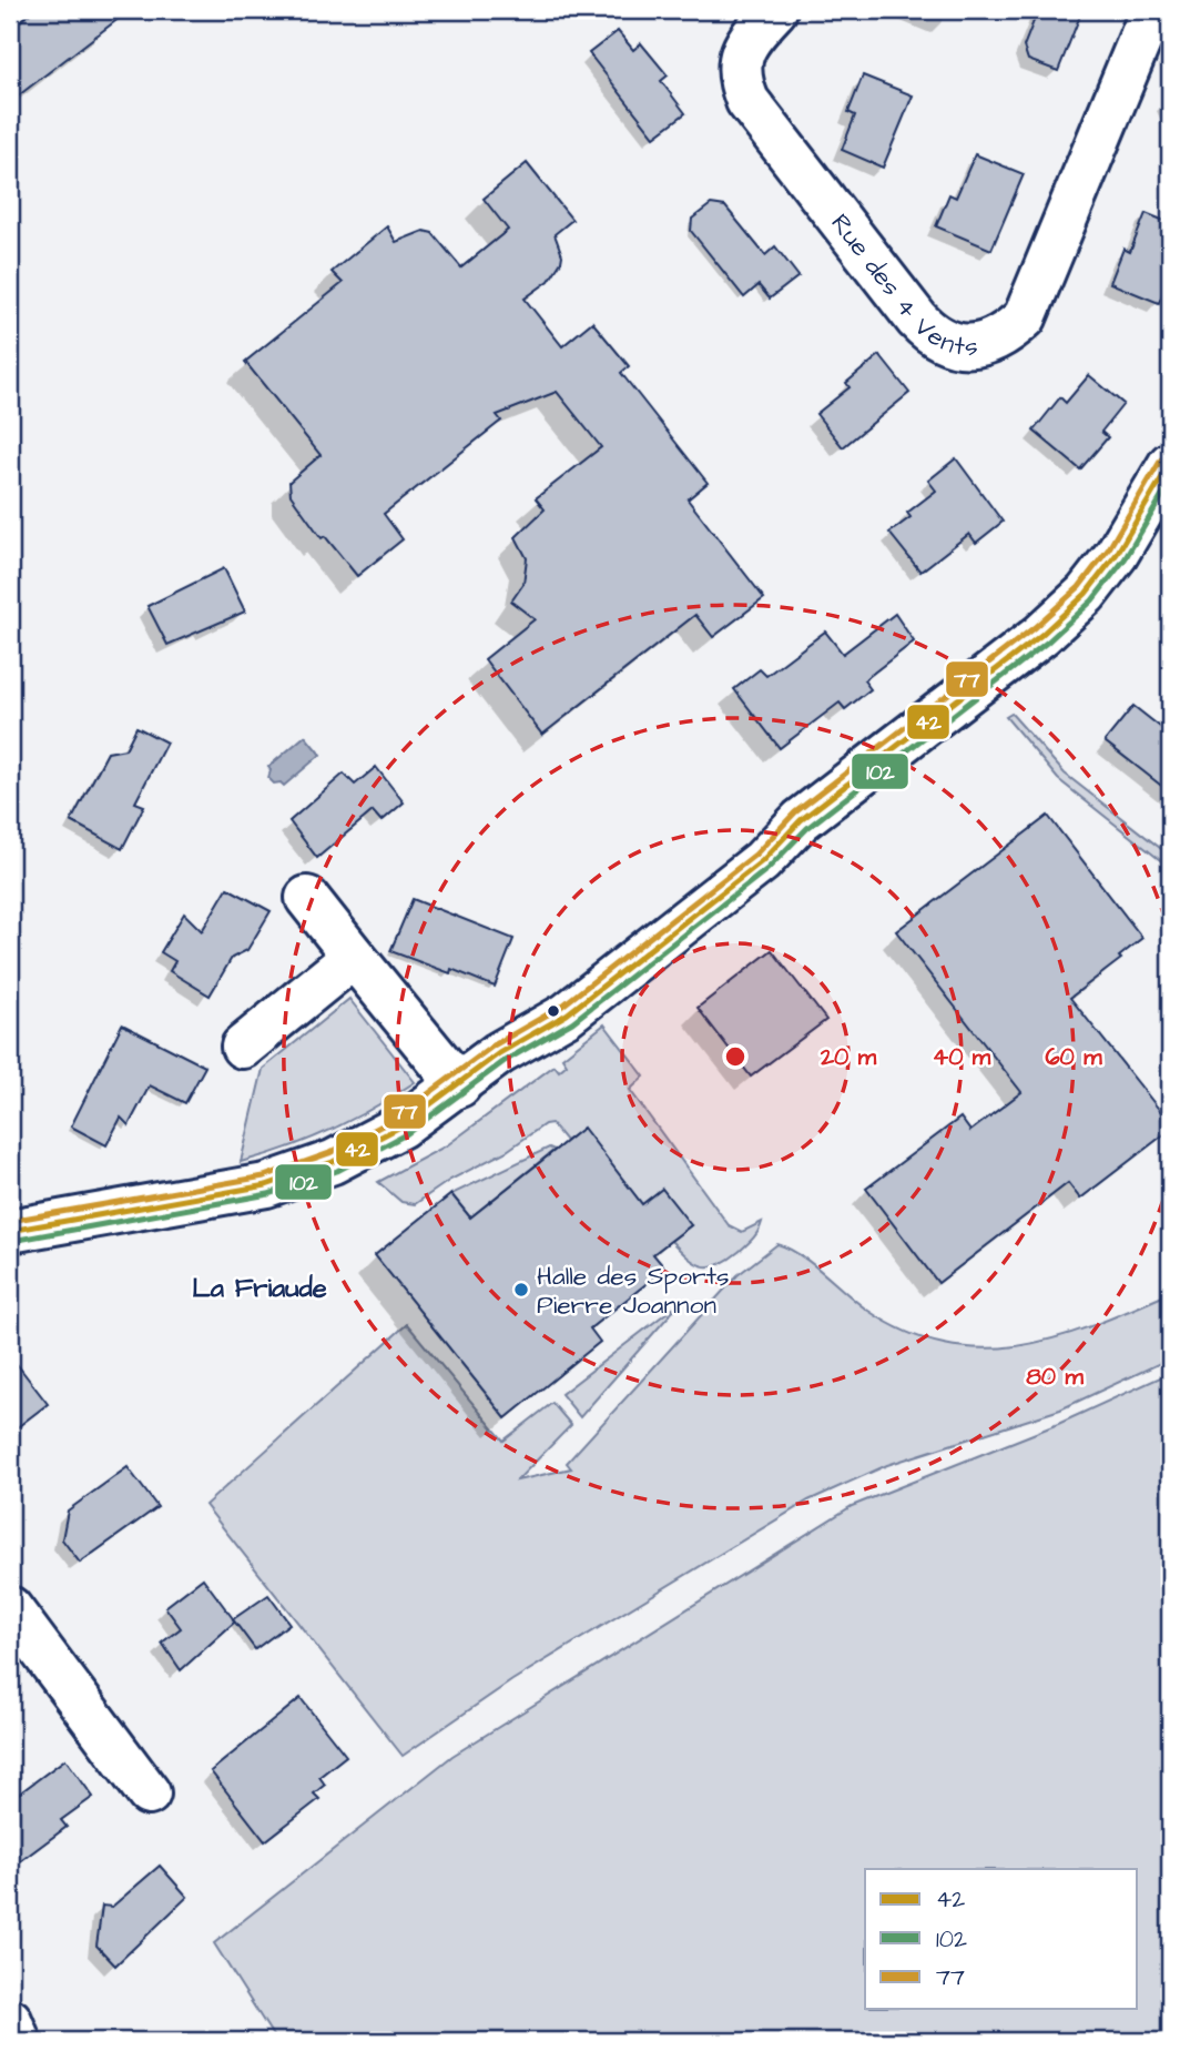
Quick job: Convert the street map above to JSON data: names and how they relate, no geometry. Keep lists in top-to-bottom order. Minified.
{"streets":{"street":["Rue des 4 Vents"]},"districts":["La Friaude"],"places":["Halle des Sports Pierre Joannon"],"lines":["transit line 77","transit line 42","transit line 102"],"legend":["42","102","77"],"rings":["20 m","40 m","60 m","80 m"]}
